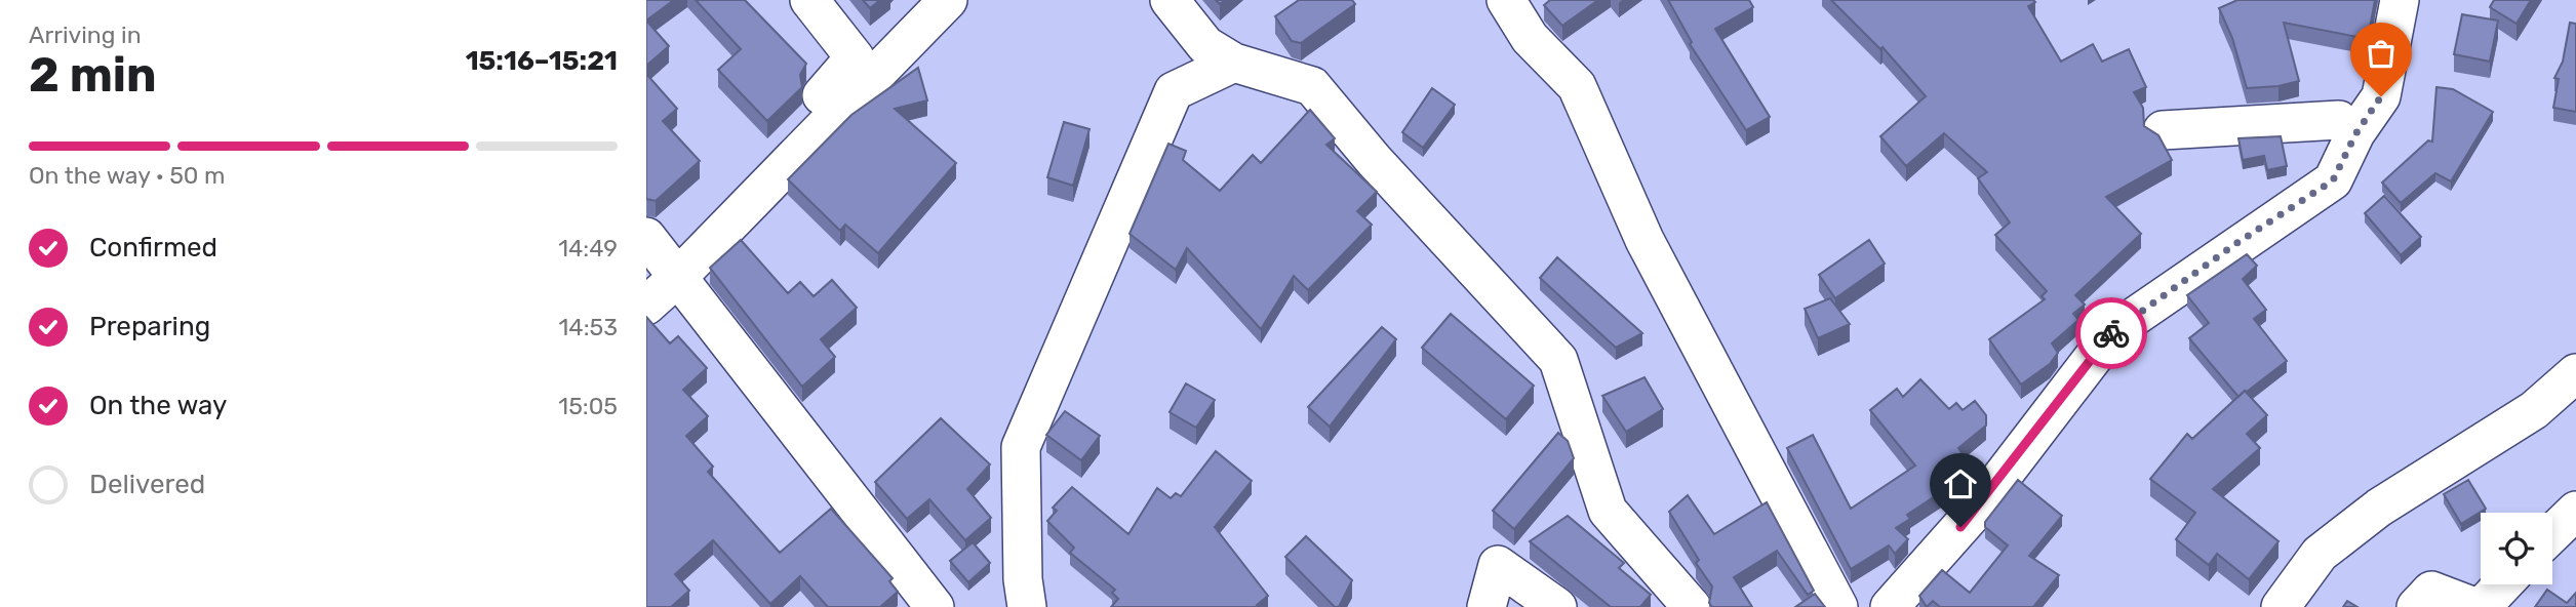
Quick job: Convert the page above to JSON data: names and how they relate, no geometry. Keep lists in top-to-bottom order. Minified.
{"page":{"heading":["2 min","Arriving in","15:16–15:21"],"bar":"On the way · 50 m","list":[["Confirmed","14:49"],["Preparing","14:53"],["On the way","15:05"],"Delivered"]}}
